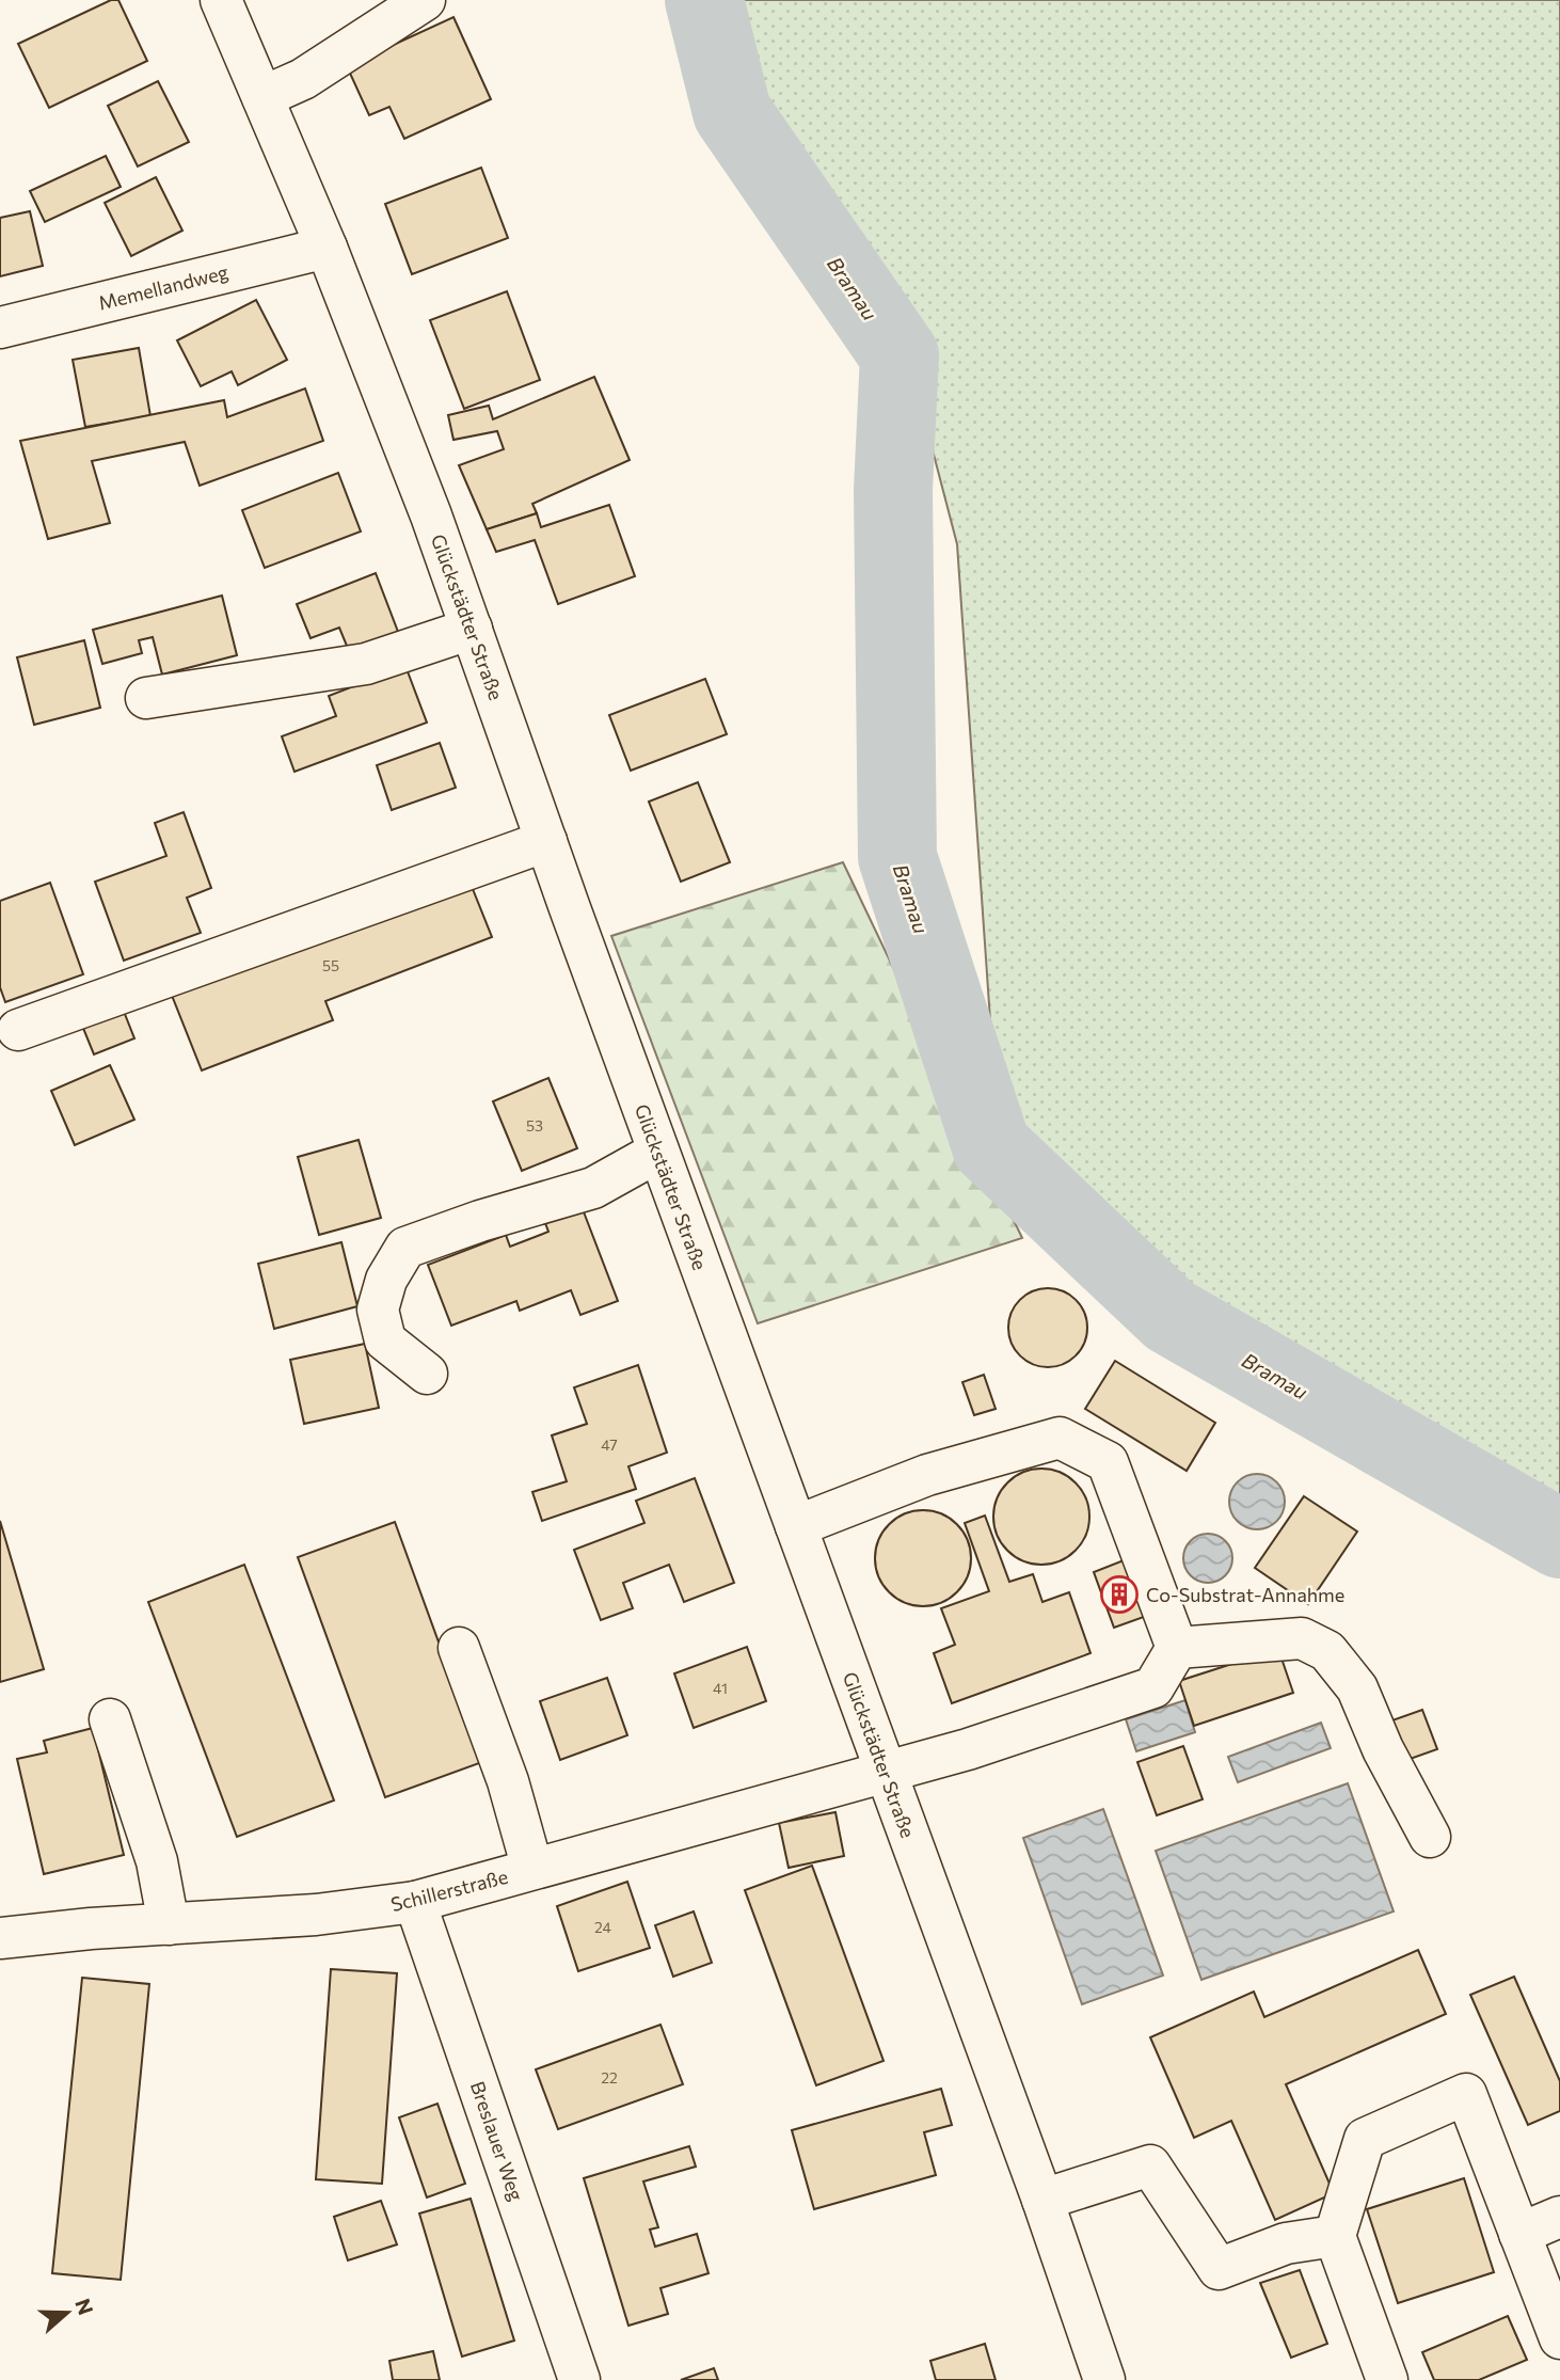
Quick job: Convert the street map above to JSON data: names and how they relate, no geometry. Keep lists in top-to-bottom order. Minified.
{"streets":{"street":["Memellandweg","Glückstädter Straße","Schillerstraße","Breslauer Weg"]},"crossings":[["Memellandweg","Glückstädter Straße"],["Glückstädter Straße","Schillerstraße"],["Schillerstraße","Breslauer Weg"]],"water":["Bramau"],"places":{"building":["Co-Substrat-Annahme"]},"house_numbers":["55","53","47","41","24","22"],"north":"right"}
